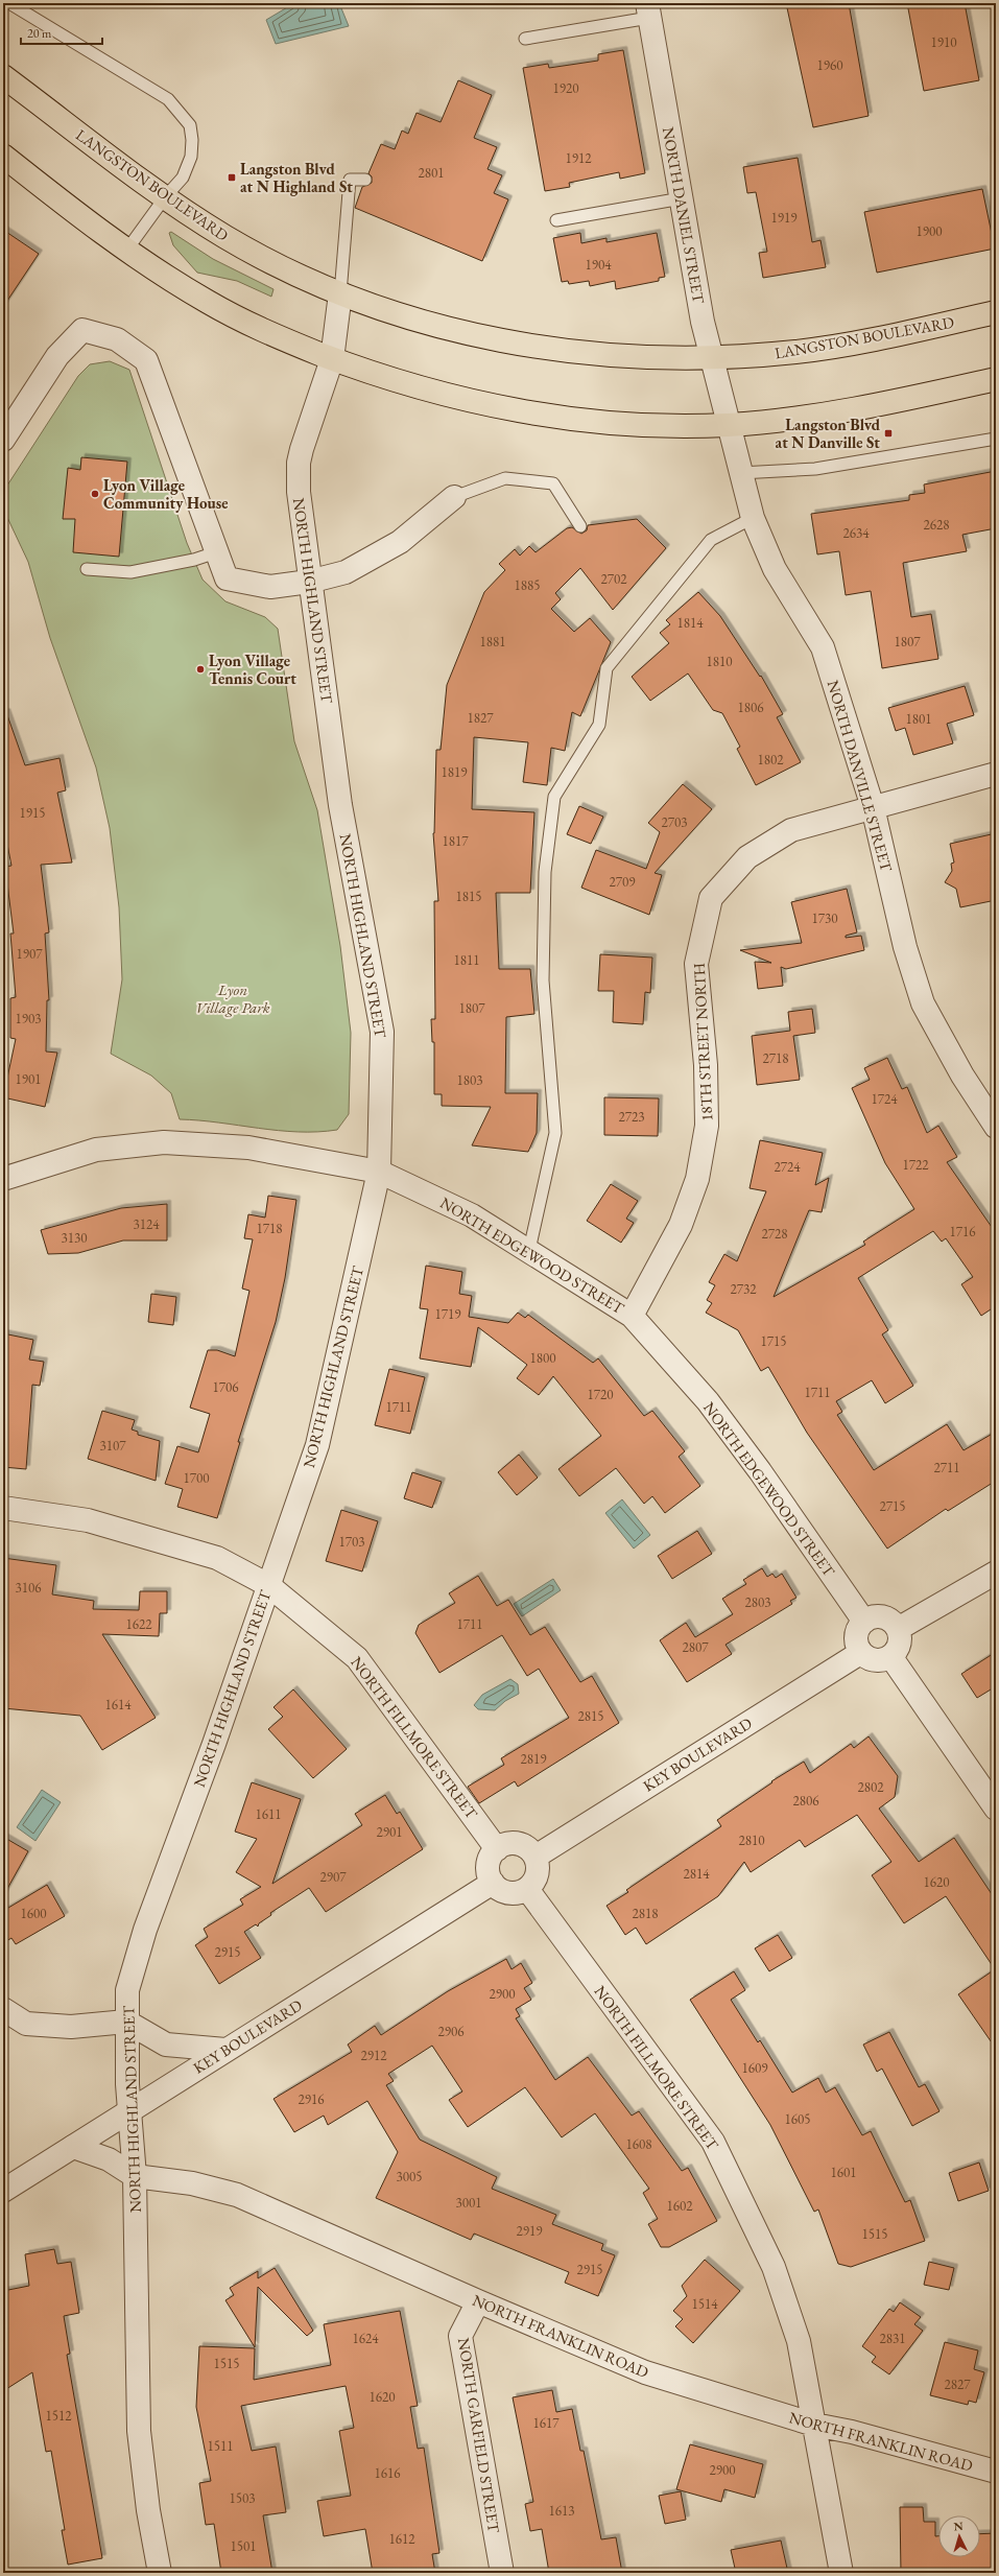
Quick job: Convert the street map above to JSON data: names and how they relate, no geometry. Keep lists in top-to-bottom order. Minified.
{"streets":{"main road":["LANGSTON BOULEVARD"],"street":["NORTH DANIEL STREET","NORTH HIGHLAND STREET","NORTH DANVILLE STREET","18TH STREET NORTH","NORTH EDGEWOOD STREET","NORTH FILLMORE STREET","KEY BOULEVARD","NORTH FRANKLIN ROAD","NORTH GARFIELD STREET"]},"crossings":[["LANGSTON BOULEVARD","NORTH DANIEL STREET"],["LANGSTON BOULEVARD","NORTH HIGHLAND STREET"],["NORTH DANIEL STREET","NORTH DANVILLE STREET"],["NORTH HIGHLAND STREET","NORTH EDGEWOOD STREET"],["NORTH HIGHLAND STREET","NORTH FILLMORE STREET"],["NORTH HIGHLAND STREET","KEY BOULEVARD"],["NORTH HIGHLAND STREET","NORTH FRANKLIN ROAD"],["NORTH DANVILLE STREET","18TH STREET NORTH"],["18TH STREET NORTH","NORTH EDGEWOOD STREET"],["NORTH EDGEWOOD STREET","KEY BOULEVARD"],["NORTH FILLMORE STREET","KEY BOULEVARD"],["NORTH FILLMORE STREET","NORTH FRANKLIN ROAD"],["NORTH FRANKLIN ROAD","NORTH GARFIELD STREET"]],"parks":["Lyon Village Park"],"places":{"transit":["Langston Blvd at N Highland St","Langston Blvd at N Danville St"],"other":["Lyon Village Community House","Lyon Village Tennis Court"]},"house_numbers":["1910","1960","1920","1912","2801","1919","1900","1904","2628","2634","2702","1885","1814","1881","1807","1810","1806","1827","1801","1802","1819","1915","2703","1817","2709","1815","1730","1907","1811","1807","1903","2718","1901","1803","1724","2723","1722","2724","3124","1718","1716","2728","3130","2732","1719","1715","1800","1706","1711","1720","1711","3107","2711","1700","2715","1703","3106","2803","1622","1711","2807","1614","2815","2819","2802","2806","1611","2901","2810","2814","2907","1620","1600","2818","2915","2900","2906","2912","1609","2916","1605","1608","1601","3005","3001","1602","2919","1515","2915","1514","1624","2831","1515","2827","1620","1512","1617","1511","2900","1616","1503","1613","1612","1501"],"scale_bar":"20 m","north":"top"}
